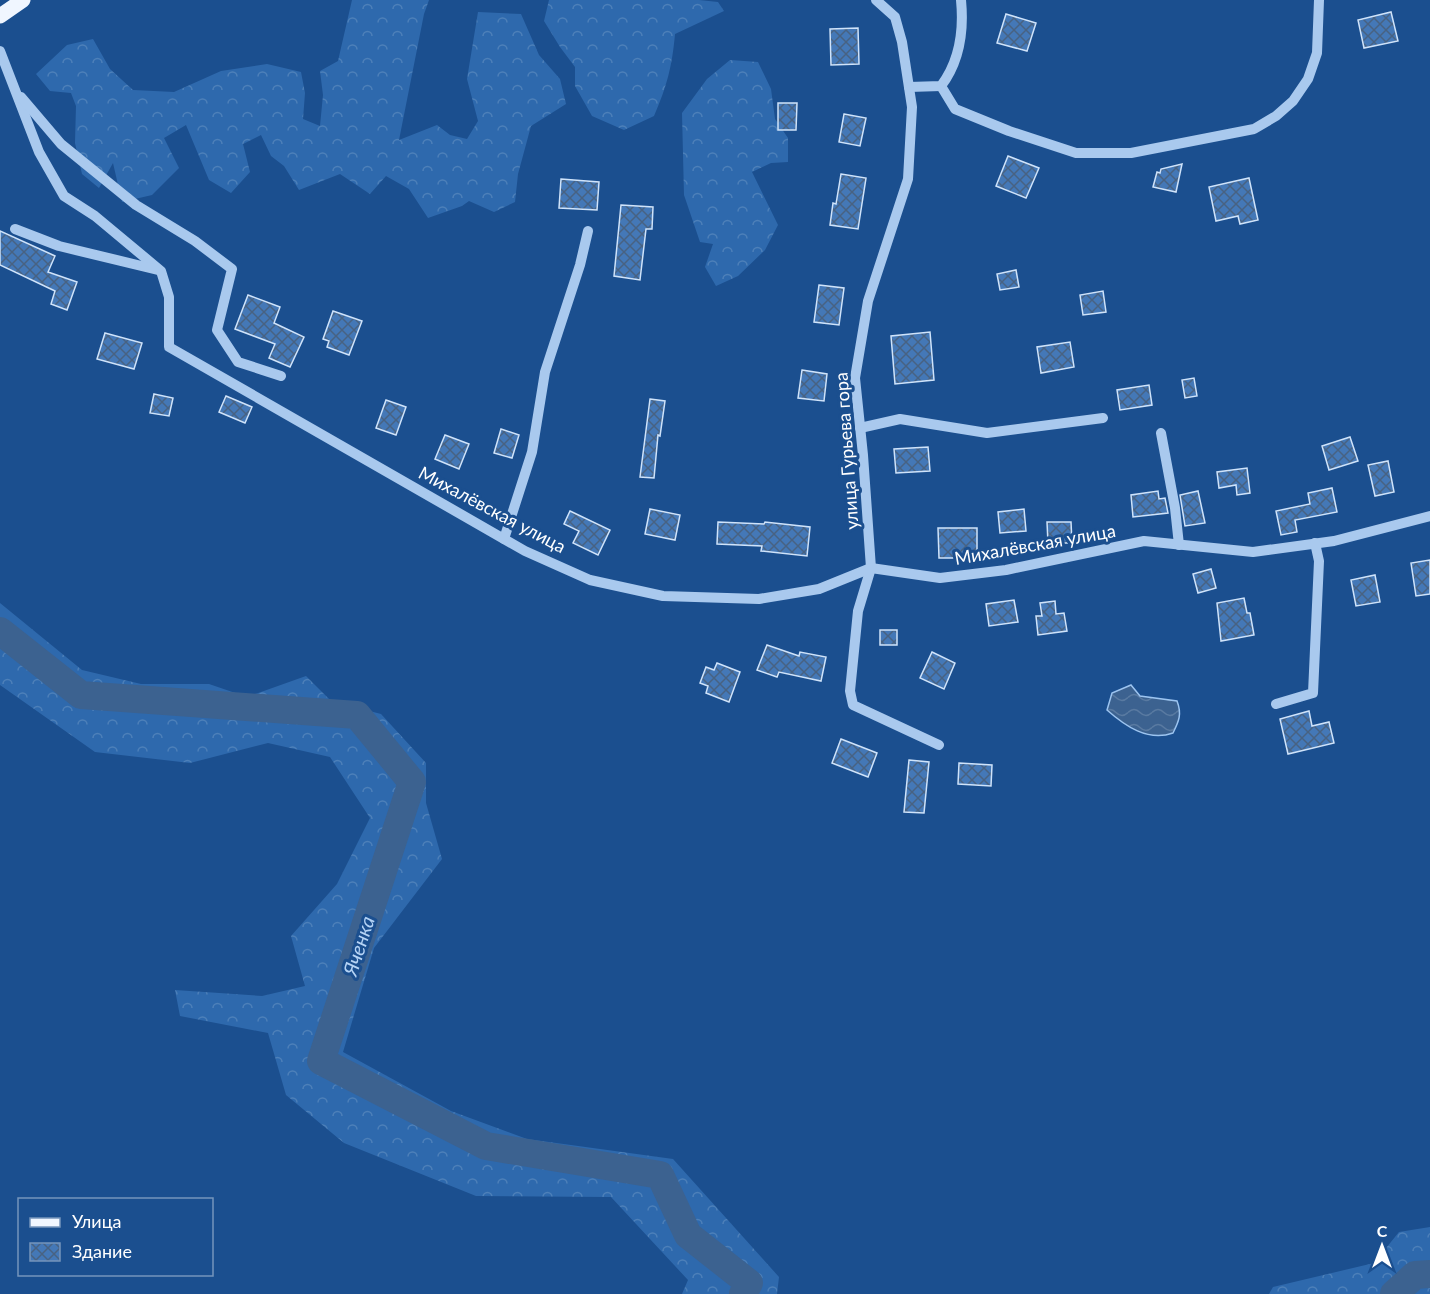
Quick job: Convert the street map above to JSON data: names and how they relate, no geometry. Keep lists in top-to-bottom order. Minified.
{"streets":{"street":["улица Гурьева гора","Михалёвская улица"]},"crossings":[["улица Гурьева гора","Михалёвская улица"]],"water":["Яченка"],"legend":["Улица","Здание"],"north":"top"}
